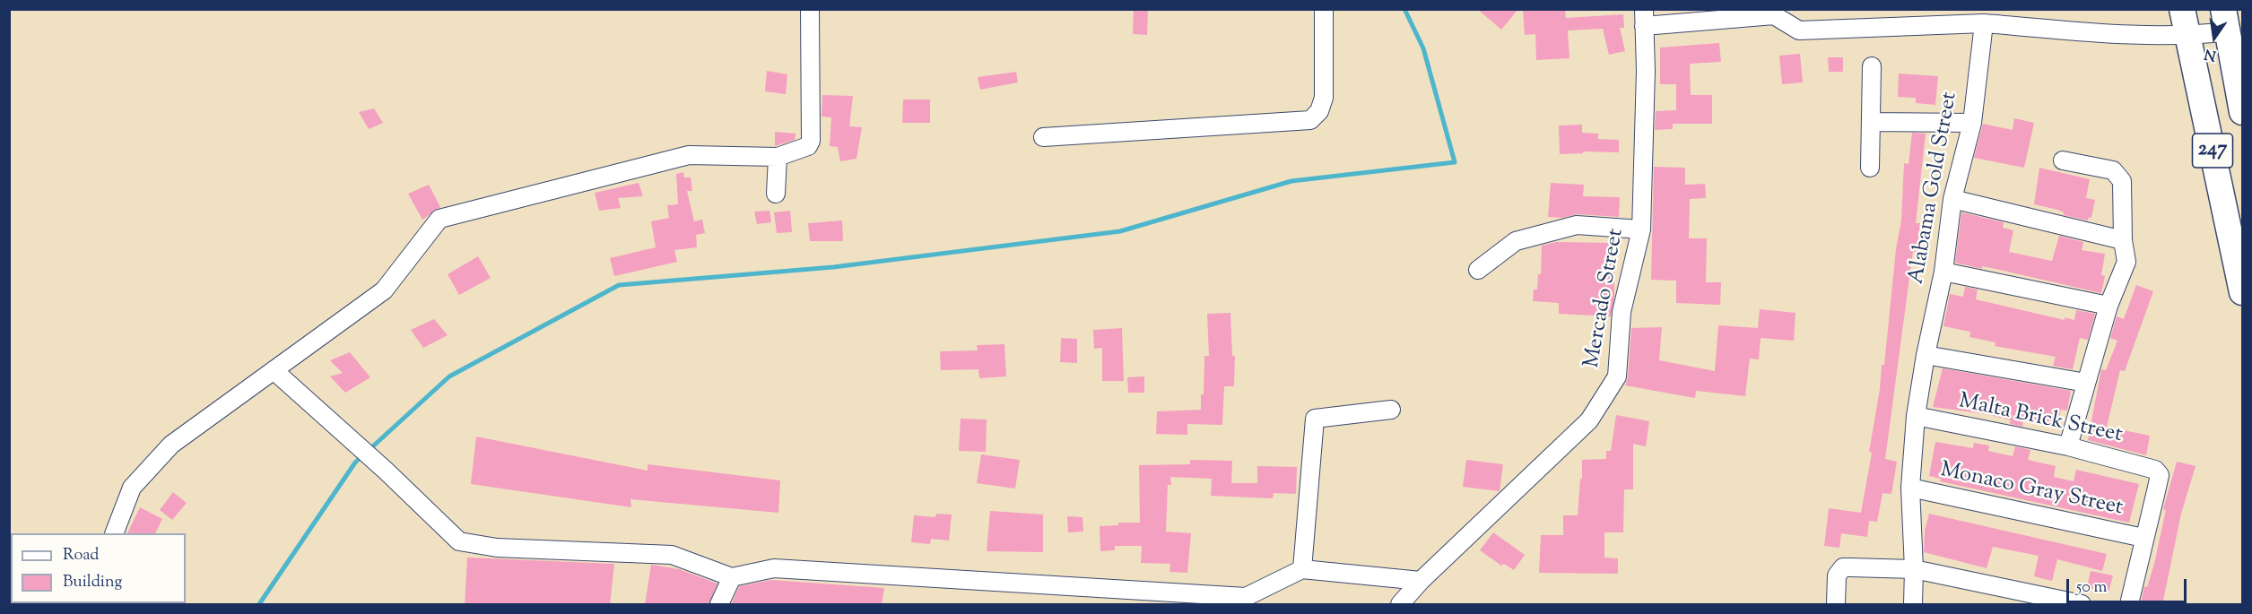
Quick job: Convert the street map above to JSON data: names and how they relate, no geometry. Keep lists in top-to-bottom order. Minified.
{"streets":{"highway":["247"],"street":["Alabama Gold Street","Mercado Street","Malta Brick Street","Monaco Gray Street"]},"crossings":[["Alabama Gold Street","Malta Brick Street"],["Alabama Gold Street","Monaco Gray Street"],["Malta Brick Street","Monaco Gray Street"]],"legend":["Road","Building"],"scale_bar":"50 m","north":"bottom"}
